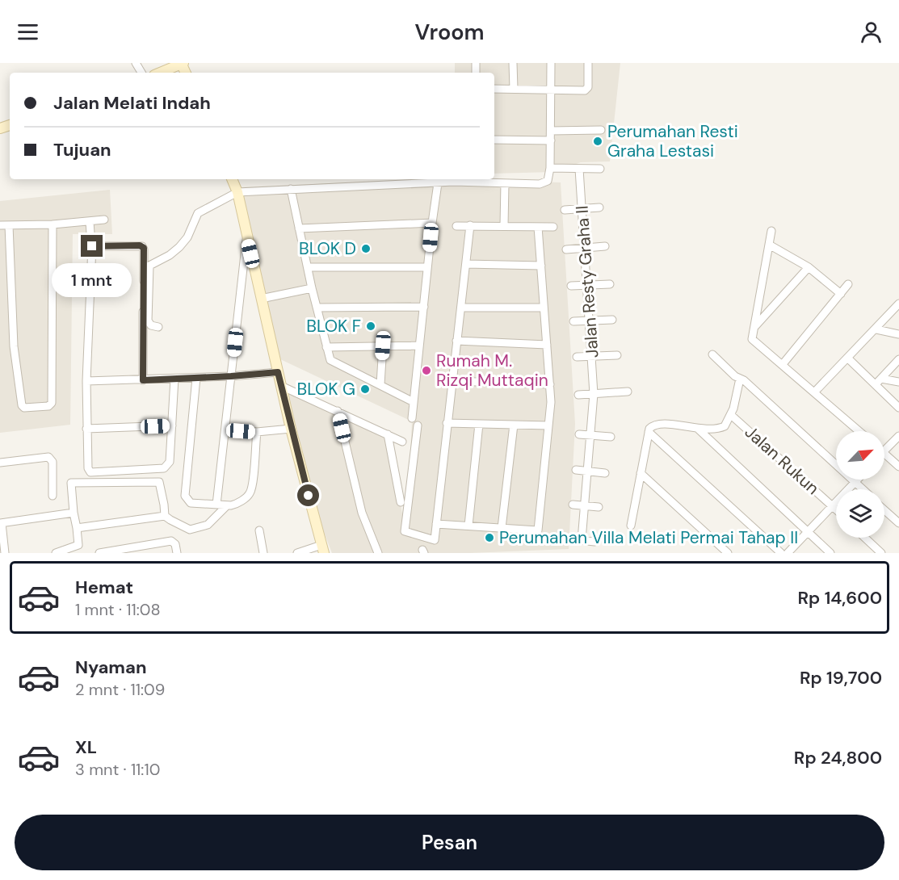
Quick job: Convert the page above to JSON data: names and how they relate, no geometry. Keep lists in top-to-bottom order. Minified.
{"streets":{"street":["Jalan Resty Graha II","Jalan Rukun"]},"places":["Perumahan Resti Graha Lestasi","BLOK D","BLOK F","Rumah M. Rizqi Muttaqin","BLOK G","Perumahan Villa Melati Permai Tahap II"],"north":"top right","page":{"header":"Vroom","banner":["Jalan Melati Indah","Tujuan"],"bubble":"1 mnt","list":[{"name":"Hemat","note":"1 mnt · 11:08","value":"Rp 14,600"},{"name":"Nyaman","note":"2 mnt · 11:09","value":"Rp 19,700"},{"name":"XL","note":"3 mnt · 11:10","value":"Rp 24,800"}],"buttons":"Pesan"}}
